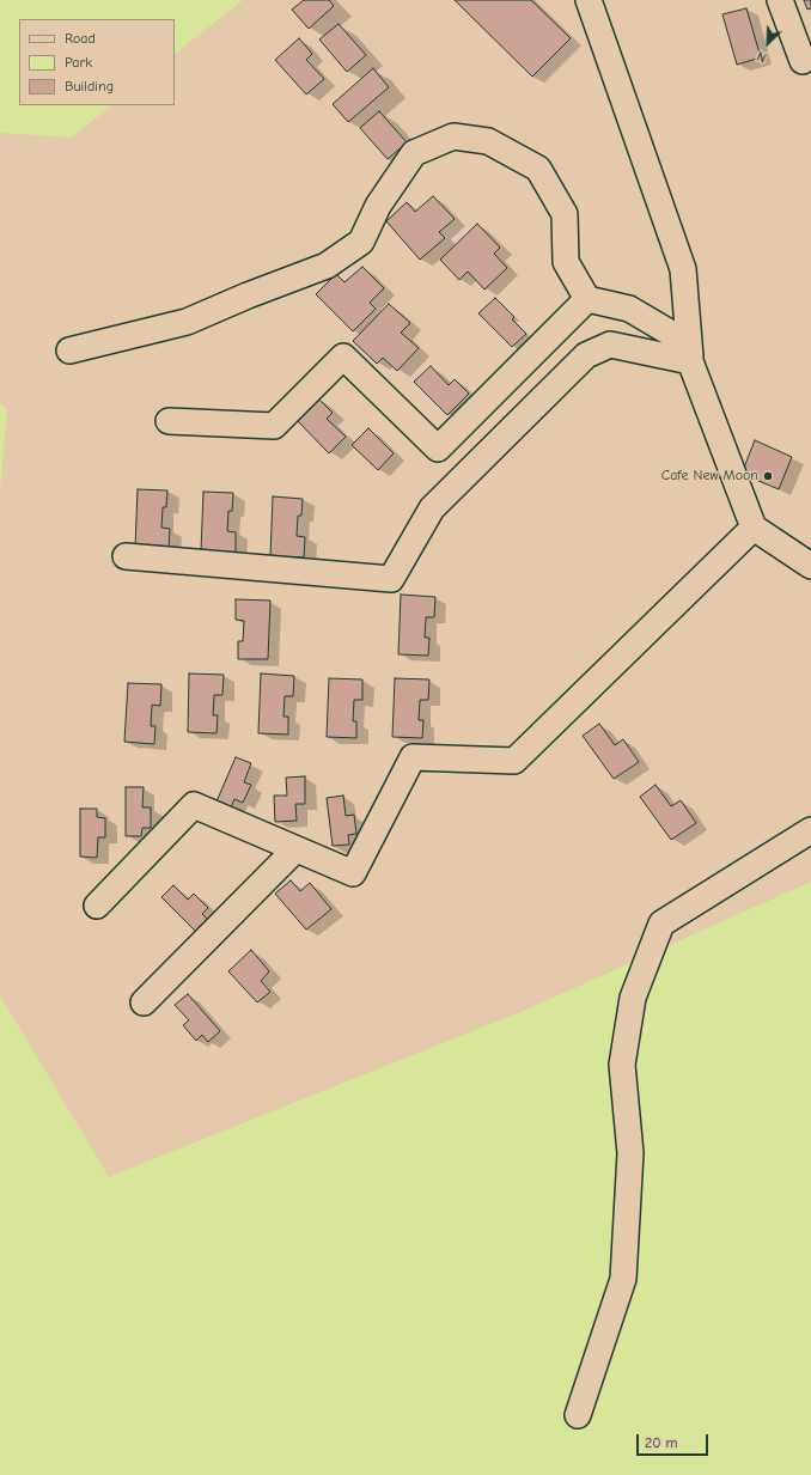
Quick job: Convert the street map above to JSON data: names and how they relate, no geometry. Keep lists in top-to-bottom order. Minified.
{"places":["Cafe New Moon"],"legend":["Road","Park","Building"],"scale_bar":"20 m","north":"bottom left"}
